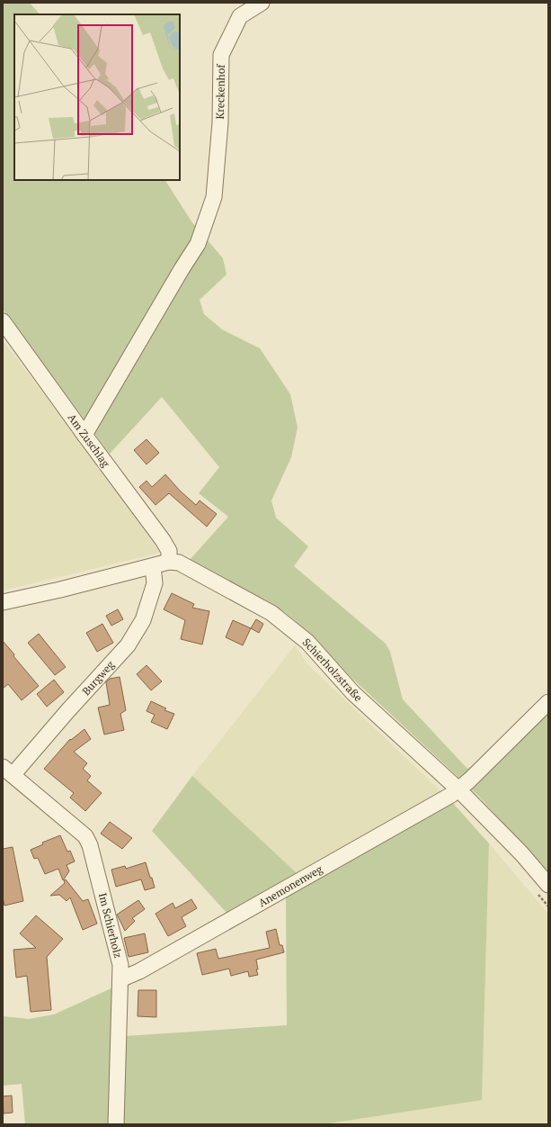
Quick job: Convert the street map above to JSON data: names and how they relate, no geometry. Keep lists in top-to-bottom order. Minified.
{"streets":{"street":["Kreckenhof","Am Zuschlag","Schierholzstraße","Burgweg","Anemonenweg","Im Schierholz"]},"crossings":[["Kreckenhof","Am Zuschlag"],["Am Zuschlag","Schierholzstraße"],["Schierholzstraße","Anemonenweg"],["Burgweg","Im Schierholz"],["Anemonenweg","Im Schierholz"]]}
